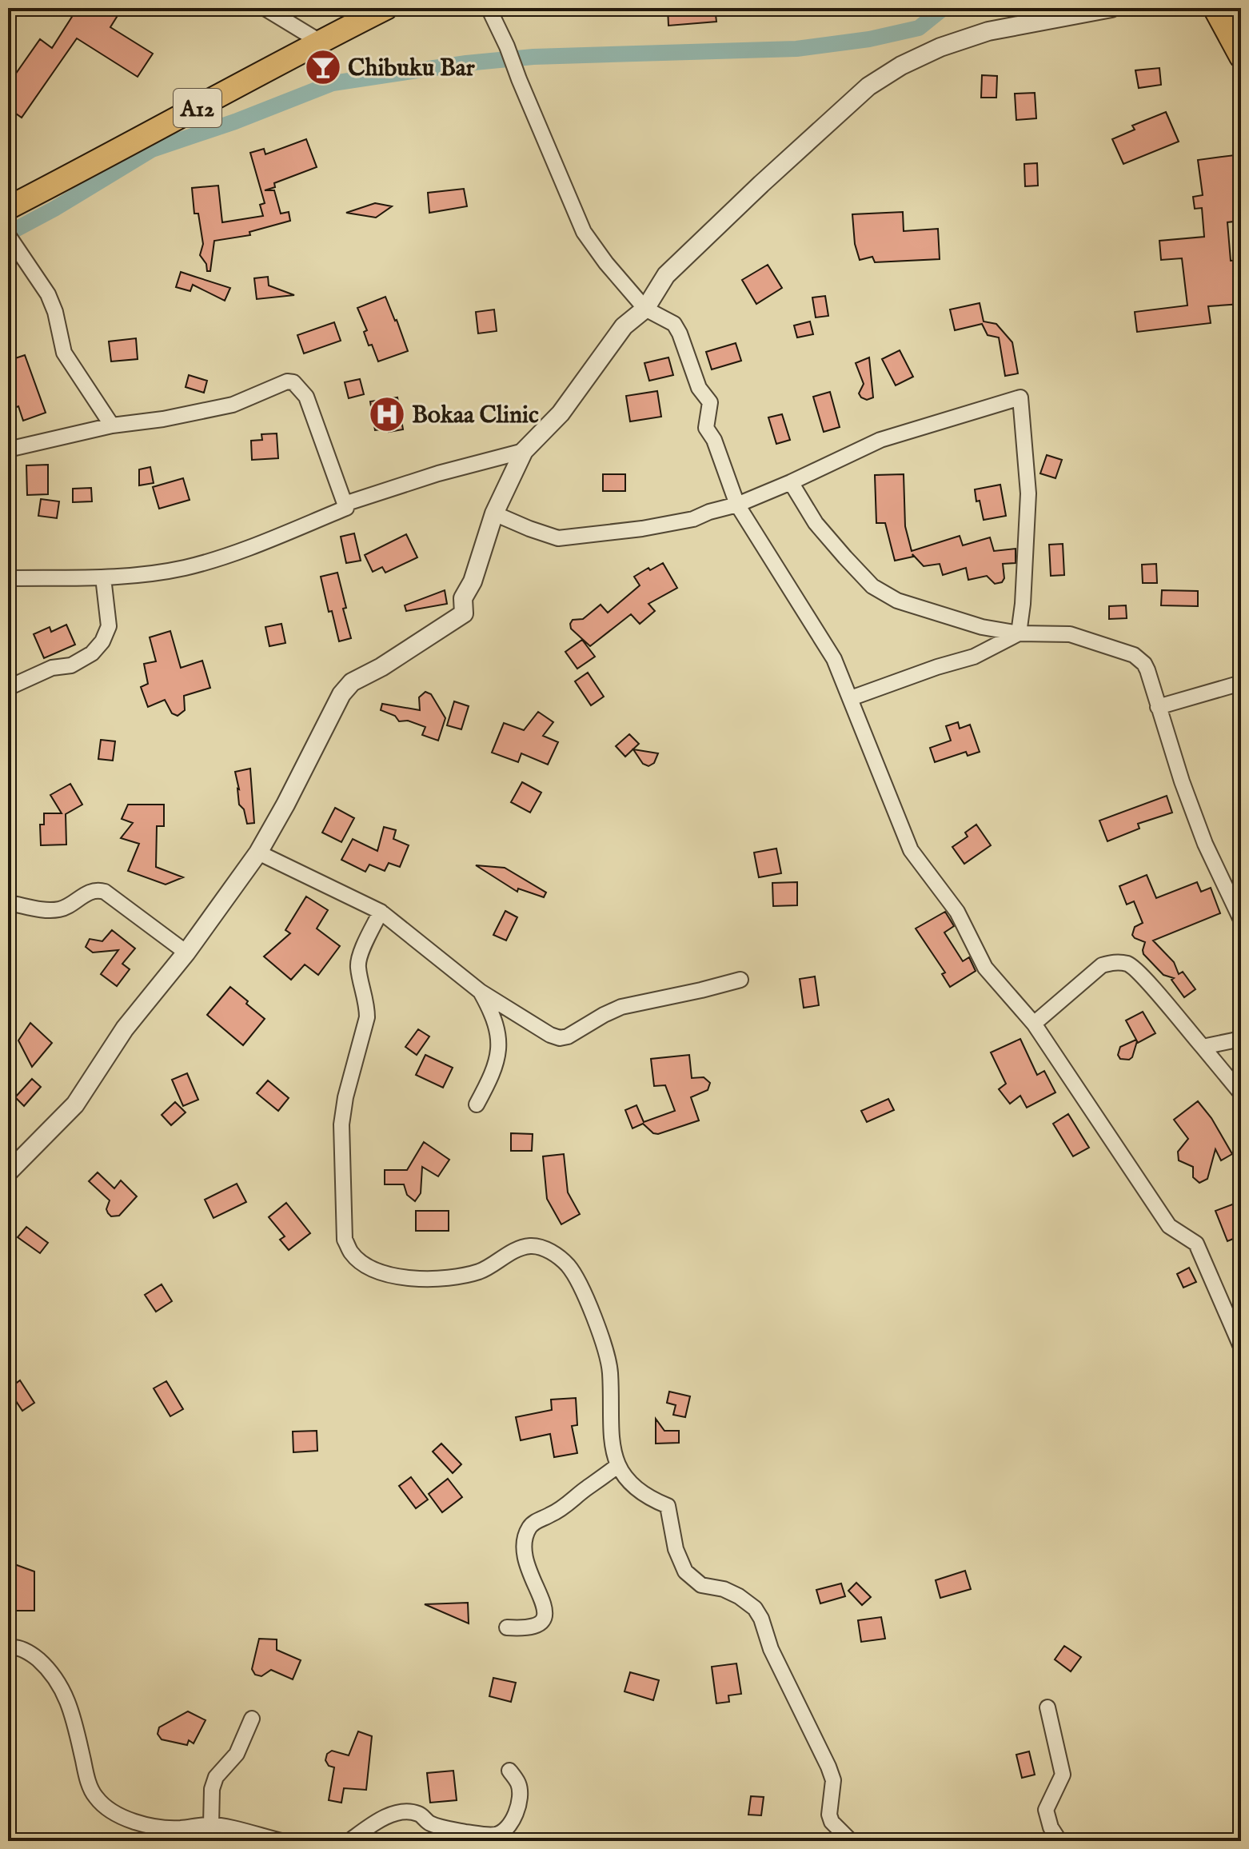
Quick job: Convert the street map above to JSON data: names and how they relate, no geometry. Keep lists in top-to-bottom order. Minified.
{"streets":{"main road":["A12"]},"places":{"bar":["Chibuku Bar"],"hospital":["Bokaa Clinic"]}}
